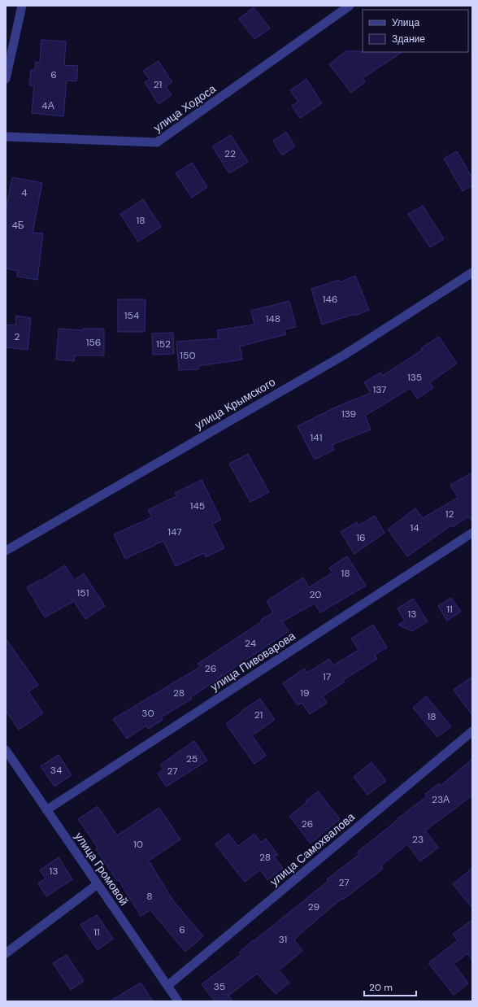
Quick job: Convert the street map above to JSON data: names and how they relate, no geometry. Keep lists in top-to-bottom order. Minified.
{"streets":{"street":["улица Ходоса","улица Крымского","улица Пивоварова","улица Самохвалова","улица Громовой"]},"crossings":[["улица Пивоварова","улица Громовой"],["улица Самохвалова","улица Громовой"]],"house_numbers":["6","21","4А","22","4","18","4Б","146","154","148","2","156","152","150","135","137","139","141","145","12","14","147","16","18","151","20","11","13","24","26","17","28","19","30","21","18","25","34","27","23А","26","23","10","28","13","27","8","29","6","11","31","35"],"legend":["Улица","Здание"],"scale_bar":"20 m"}
